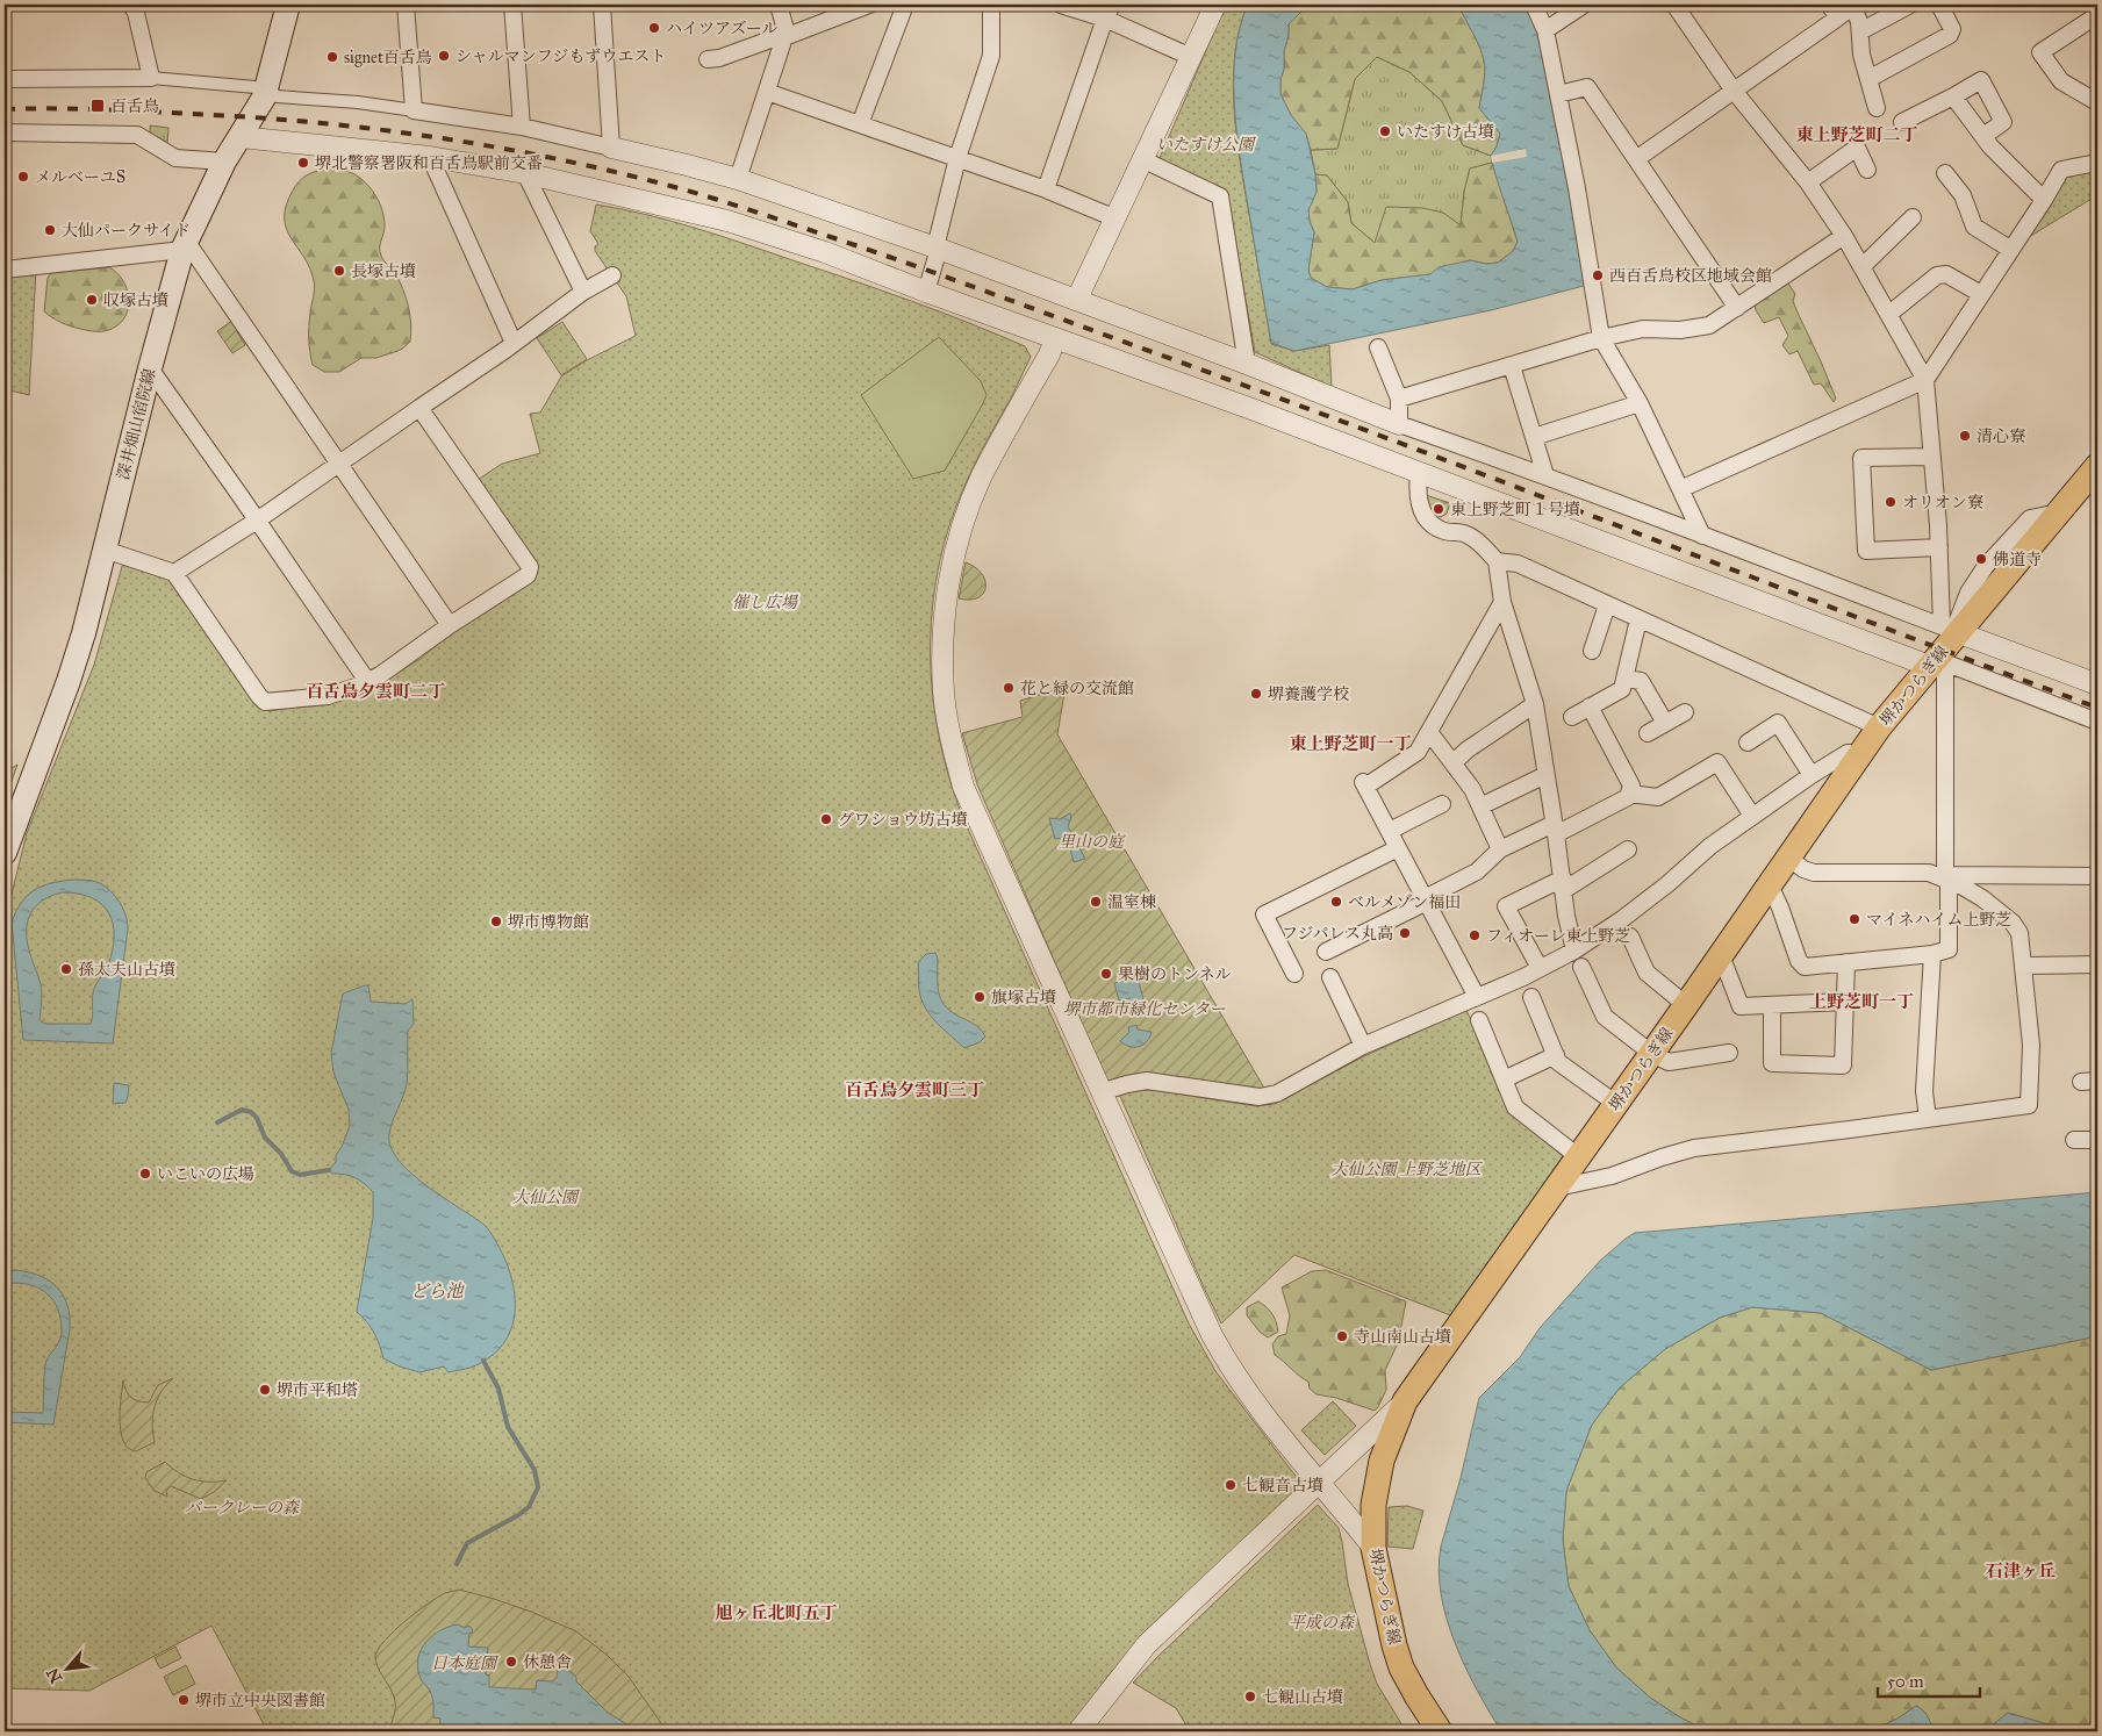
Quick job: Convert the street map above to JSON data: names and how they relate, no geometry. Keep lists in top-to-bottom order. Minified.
{"streets":{"main road":["深井畑山宿院線","堺かつらぎ線"]},"districts":["東上野芝町二丁","百舌鳥夕雲町二丁","東上野芝町一丁","上野芝町一丁","百舌鳥夕雲町三丁","石津ヶ丘","旭ヶ丘北町五丁"],"water":["どら池"],"parks":["いたすけ公園","催し広場","里山の庭","堺市都市緑化センター","大仙公園 上野芝地区","大仙公園","バークレーの森","平成の森","日本庭園"],"places":{"other":["ハイツアズール","シャルマンフジもずウエスト","signet百舌鳥","いたすけ古墳","堺北警察署阪和百舌鳥駅前交番","メルベーユS","大仙パークサイド","長塚古墳","西百舌鳥校区地域会館","収塚古墳","清心寮","オリオン寮","東上野芝町１号墳","佛道寺","花と緑の交流館","堺養護学校","グワショウ坊古墳","温室棟","ベルメゾン福田","マイネハイム上野芝","堺市博物館","フジパレス丸高","フィオーレ東上野芝","孫太夫山古墳","果樹のトンネル","旗塚古墳","いこいの広場","寺山南山古墳","堺市平和塔","七観音古墳","休憩舎","七観山古墳","堺市立中央図書館"],"transit":["百舌鳥"]},"scale_bar":"50 m","north":"bottom left"}
